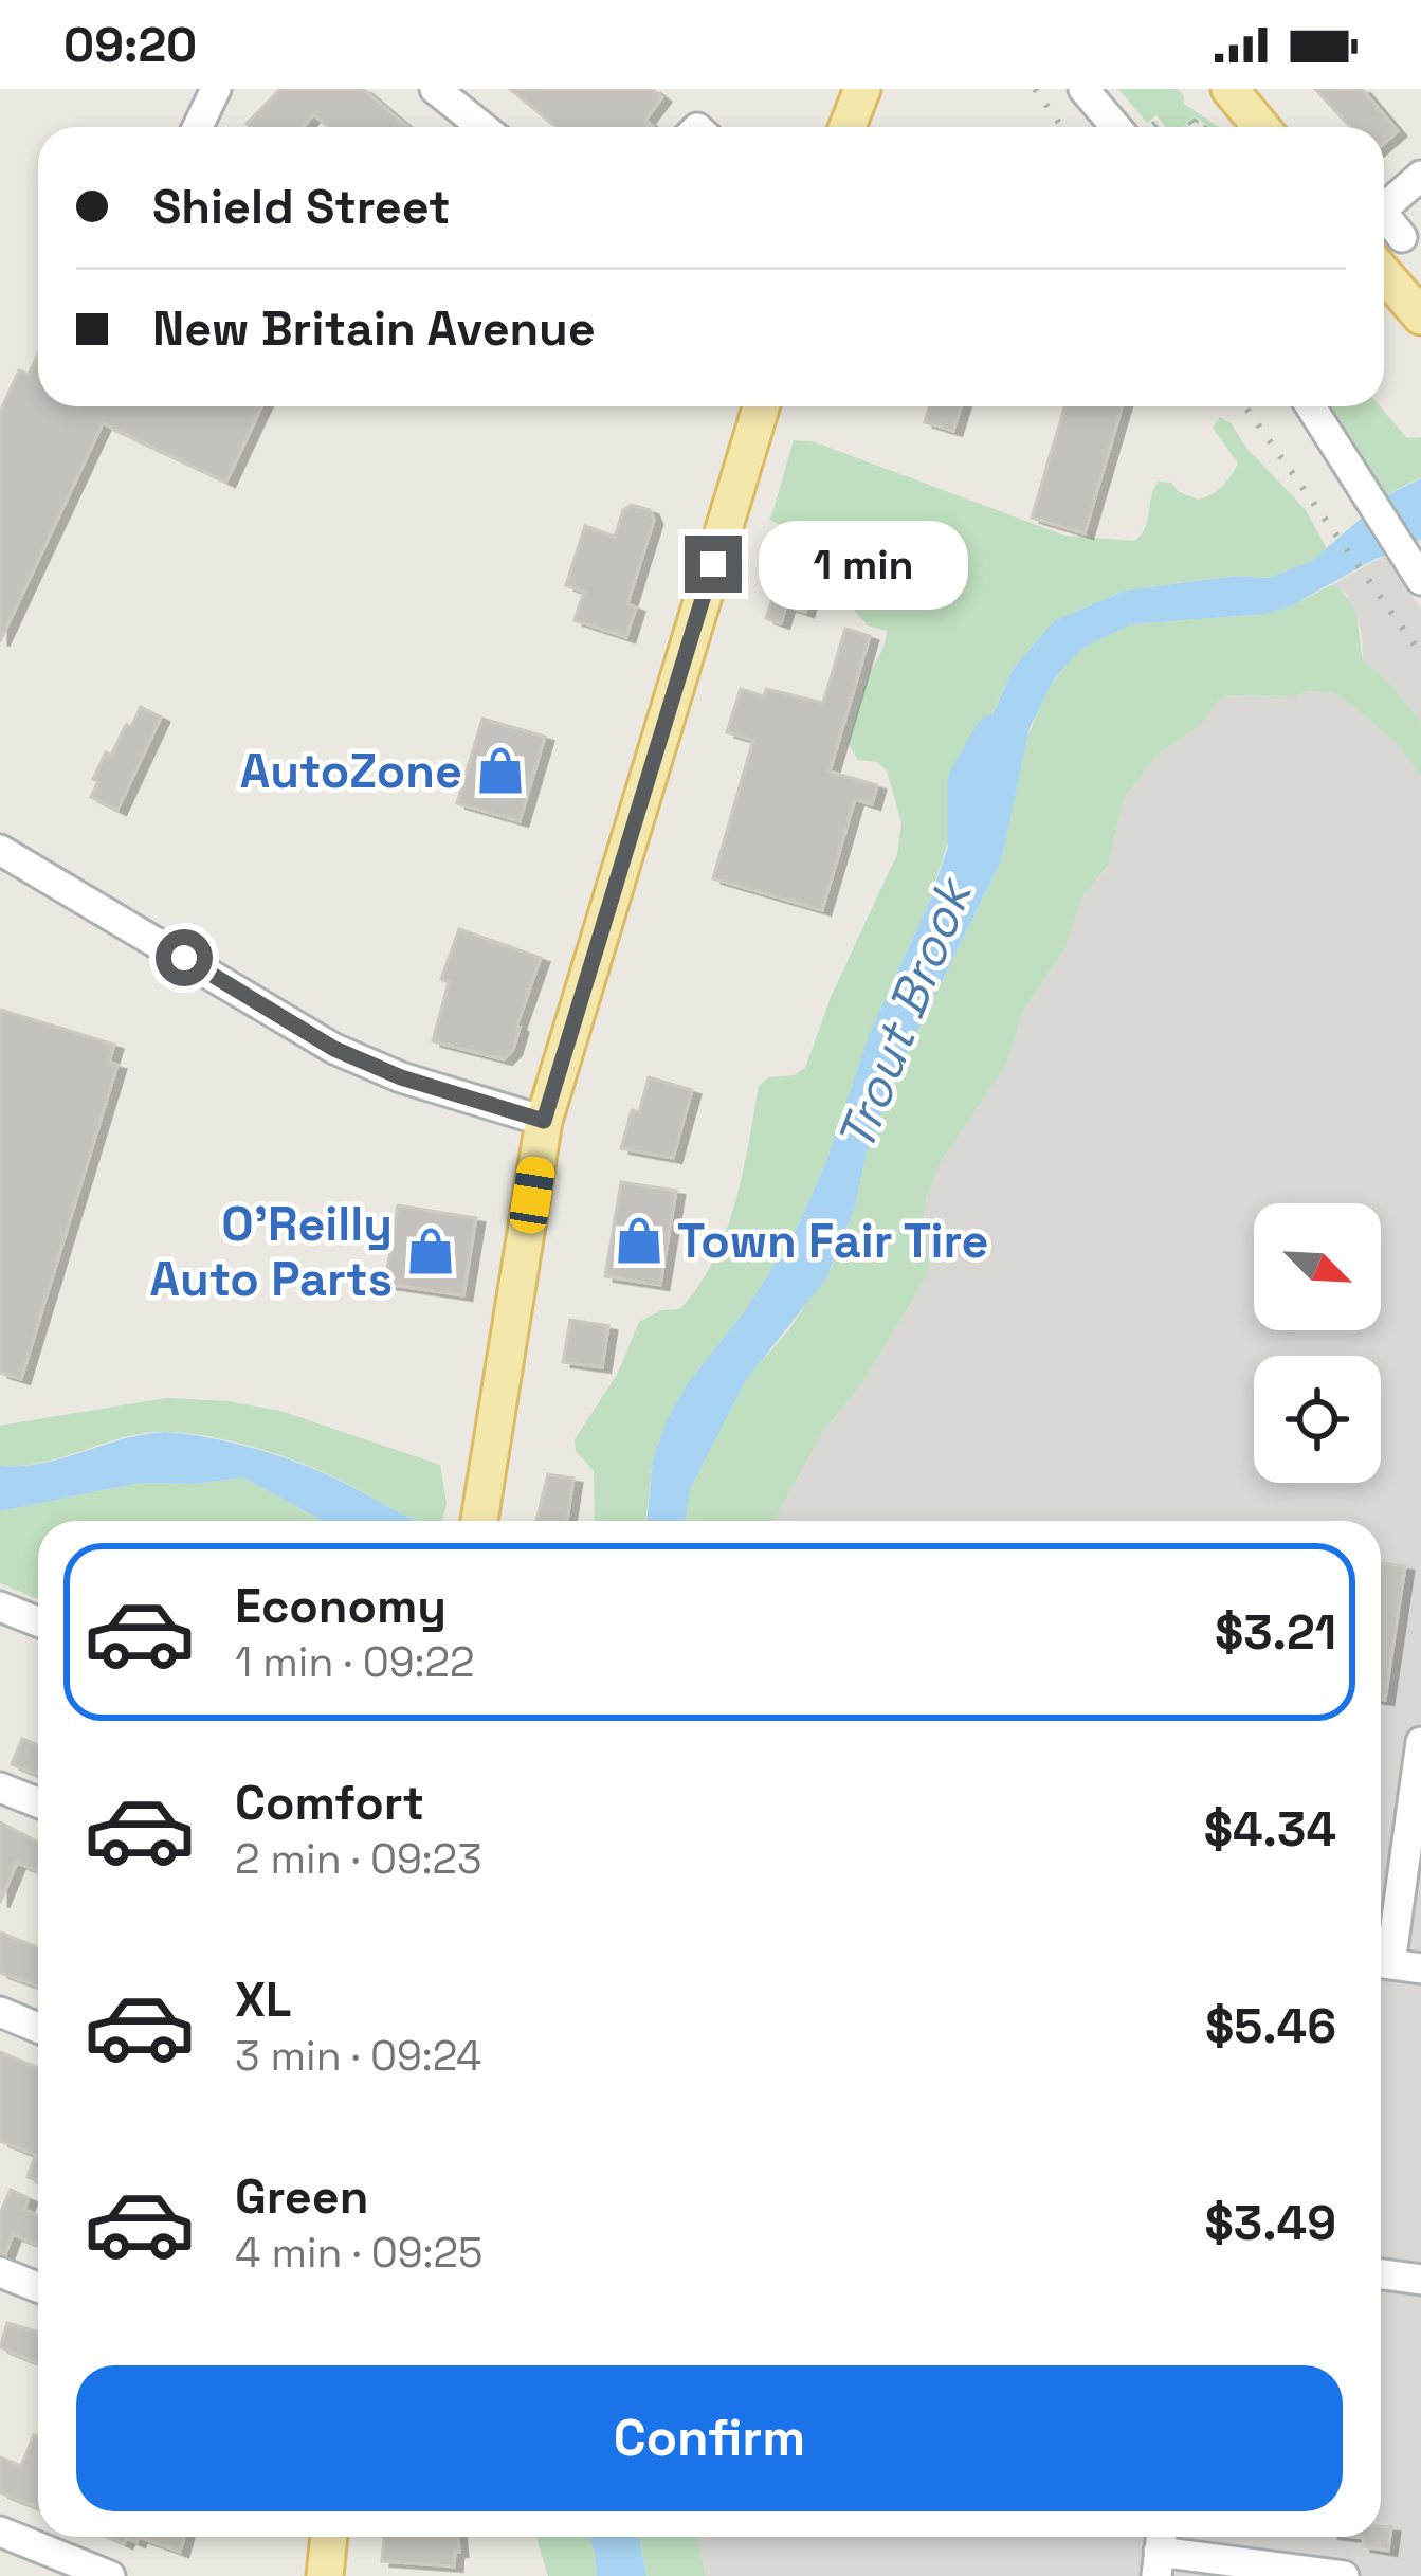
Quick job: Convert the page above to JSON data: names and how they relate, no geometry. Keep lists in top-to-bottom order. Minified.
{"water":["Trout Brook"],"places":{"shop":["AutoZone","Town Fair Tire","O'Reilly Auto Parts"]},"north":"bottom right","page":{"status":"09:20","banner":["Shield Street","New Britain Avenue"],"bubble":"1 min","list":[{"name":"Economy","note":"1 min · 09:22","value":"$3.21"},{"name":"Comfort","note":"2 min · 09:23","value":"$4.34"},{"name":"XL","note":"3 min · 09:24","value":"$5.46"},{"name":"Green","note":"4 min · 09:25","value":"$3.49"}],"buttons":"Confirm"}}
